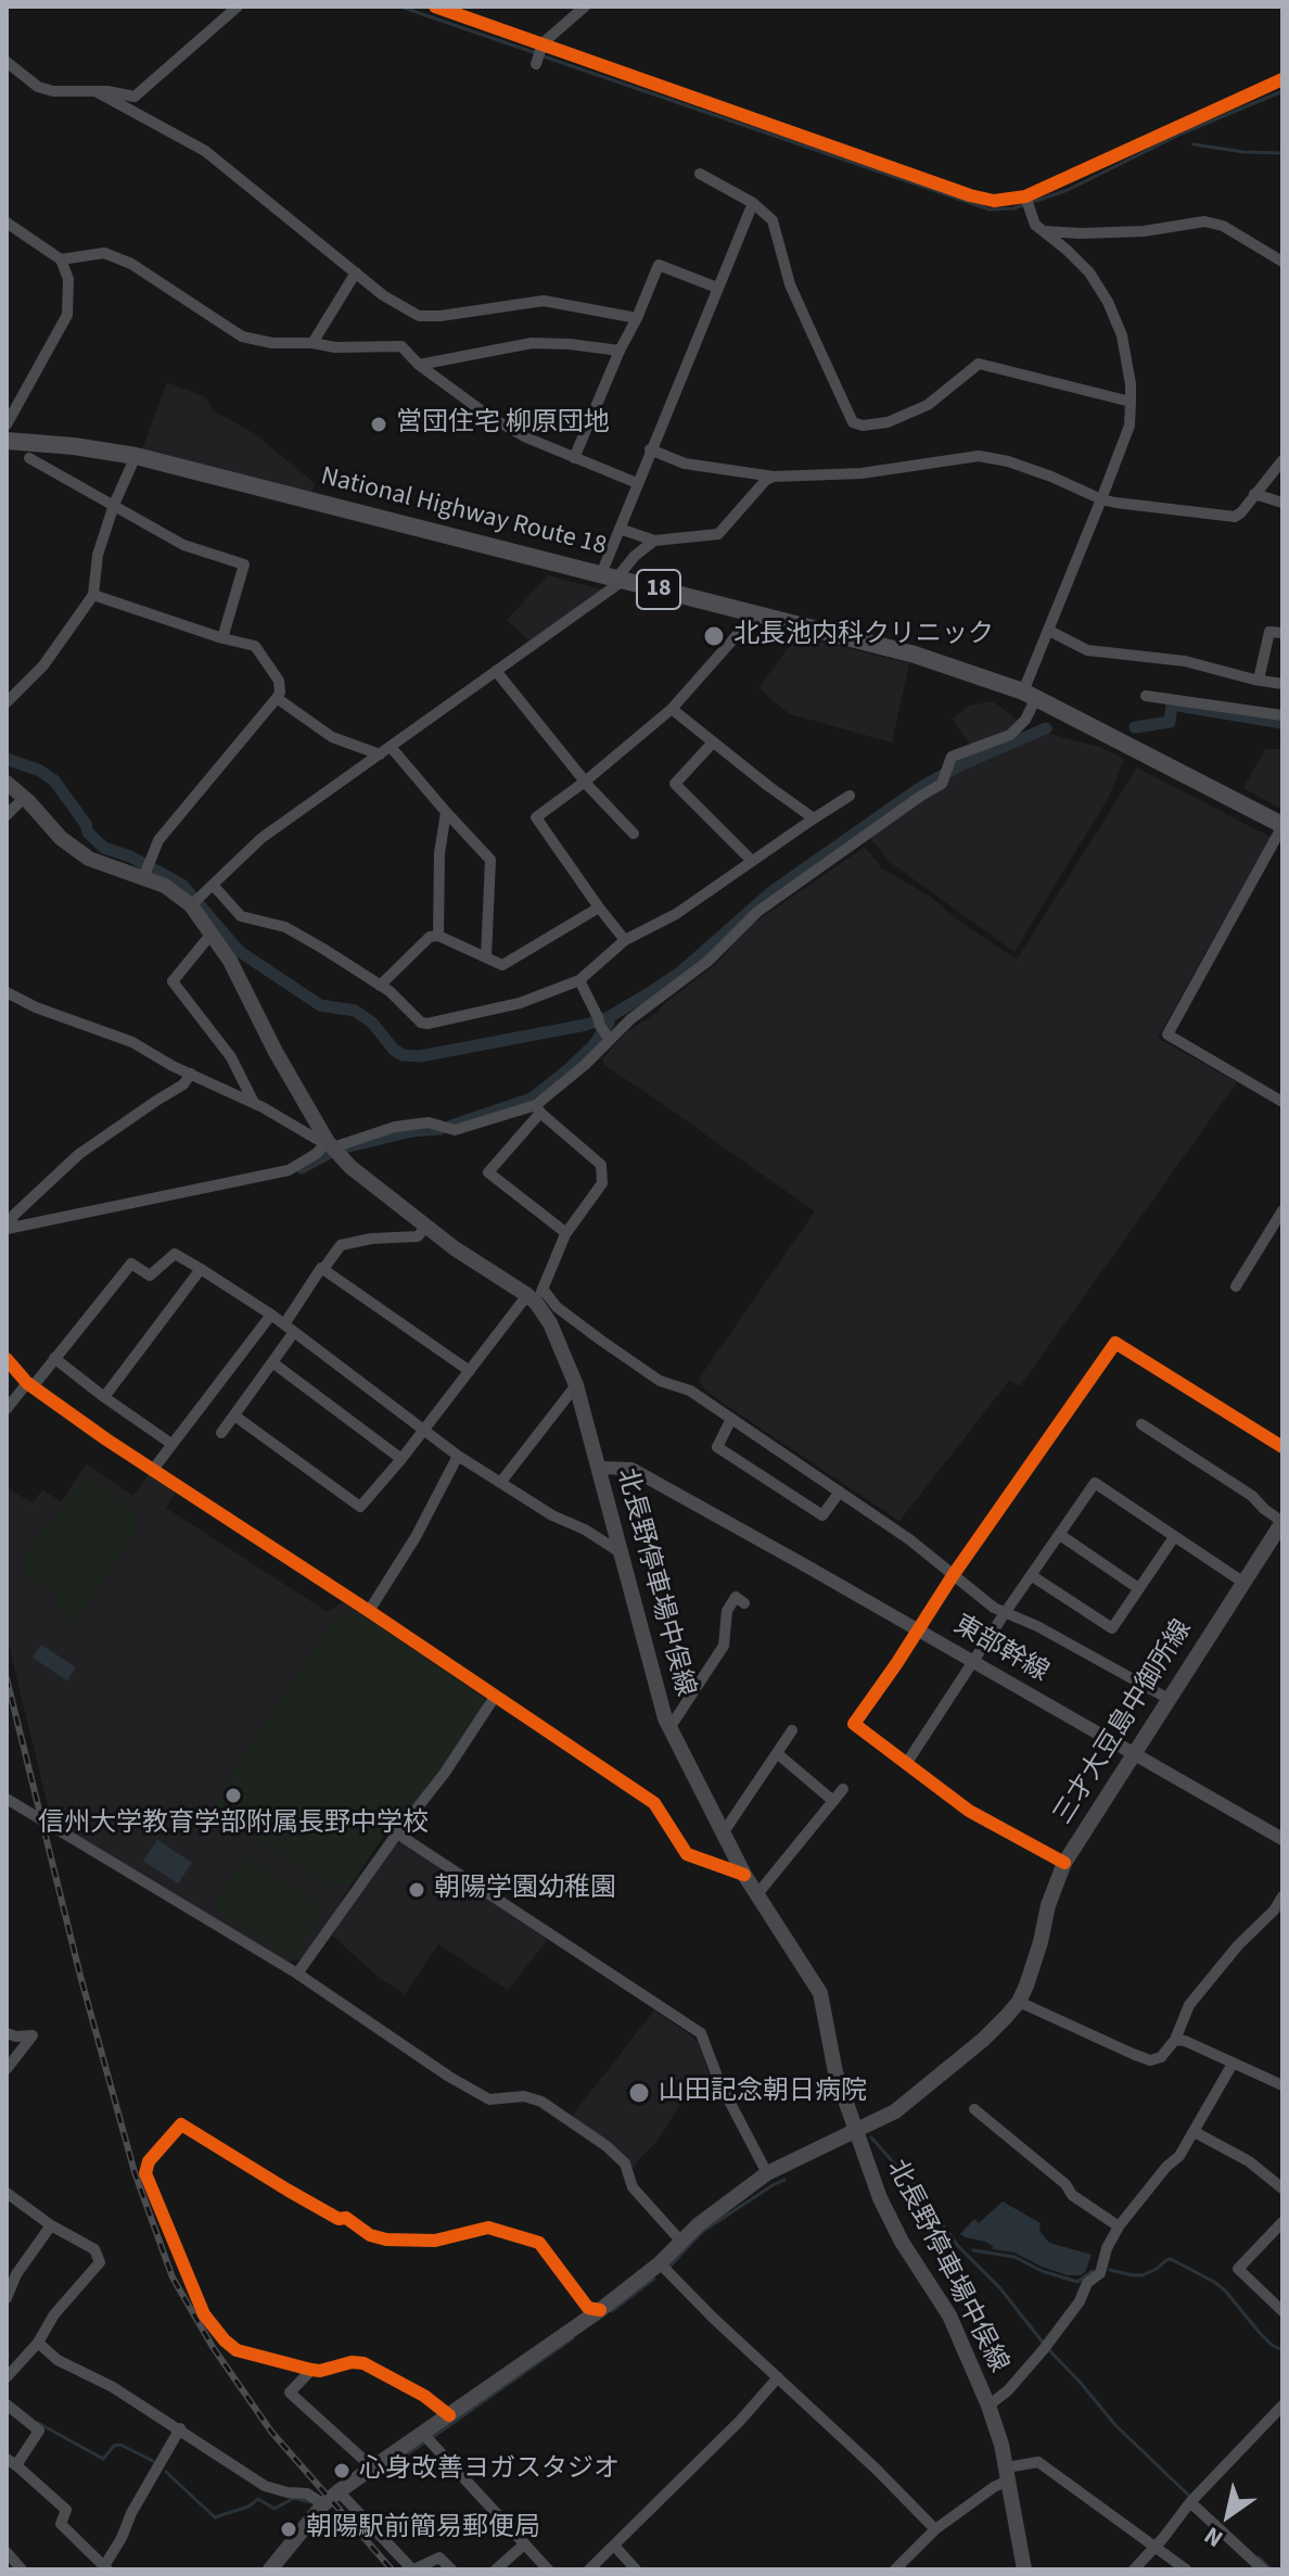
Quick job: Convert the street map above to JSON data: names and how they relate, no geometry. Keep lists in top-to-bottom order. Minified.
{"streets":{"highway":["National Highway Route 18","18"],"main road":["北長野停車場中俣線","三才大豆島中御所線"],"street":["東部幹線"]},"crossings":[["北長野停車場中俣線","東部幹線"],["北長野停車場中俣線","三才大豆島中御所線"],["東部幹線","三才大豆島中御所線"]],"places":["営団住宅 柳原団地","北長池内科クリニック","信州大学教育学部附属長野中学校","朝陽学園幼稚園","山田記念朝日病院","心身改善ヨガスタジオ","朝陽駅前簡易郵便局"],"north":"bottom left"}
